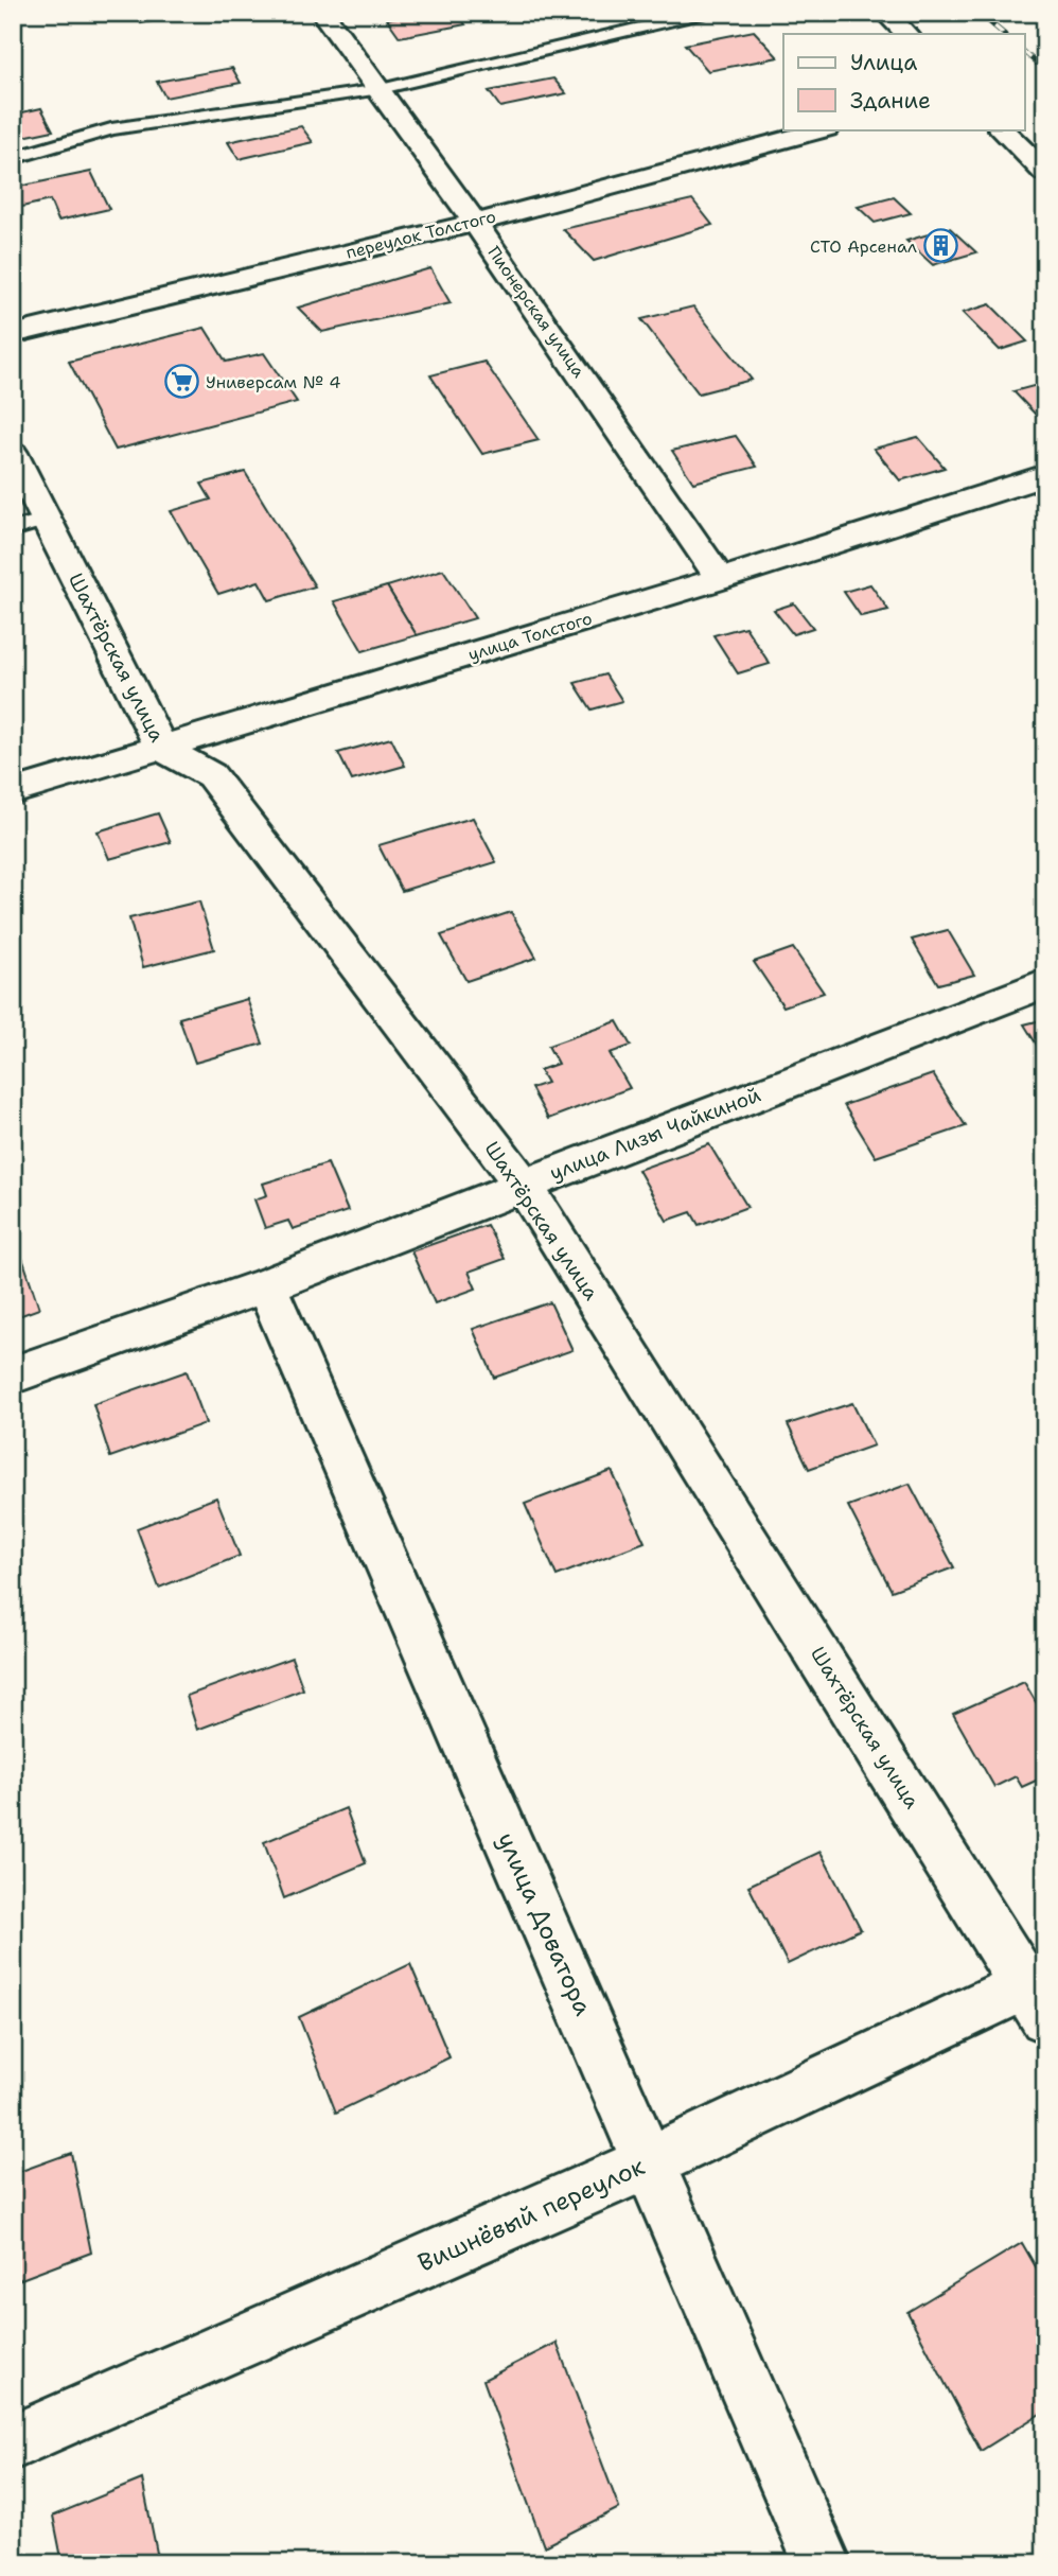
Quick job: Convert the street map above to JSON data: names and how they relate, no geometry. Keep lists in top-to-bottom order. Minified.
{"streets":{"street":["переулок Толстого","Пионерская улица","улица Толстого","Шахтёрская улица","улица Лизы Чайкиной","улица Доватора","Вишнёвый переулок"]},"crossings":[["переулок Толстого","Пионерская улица"],["Пионерская улица","улица Толстого"],["улица Толстого","Шахтёрская улица"],["Шахтёрская улица","улица Лизы Чайкиной"],["Шахтёрская улица","Вишнёвый переулок"],["улица Лизы Чайкиной","улица Доватора"],["улица Доватора","Вишнёвый переулок"]],"places":{"building":["СТО Арсенал"],"supermarket":["Универсам № 4"]},"legend":["Улица","Здание"]}
